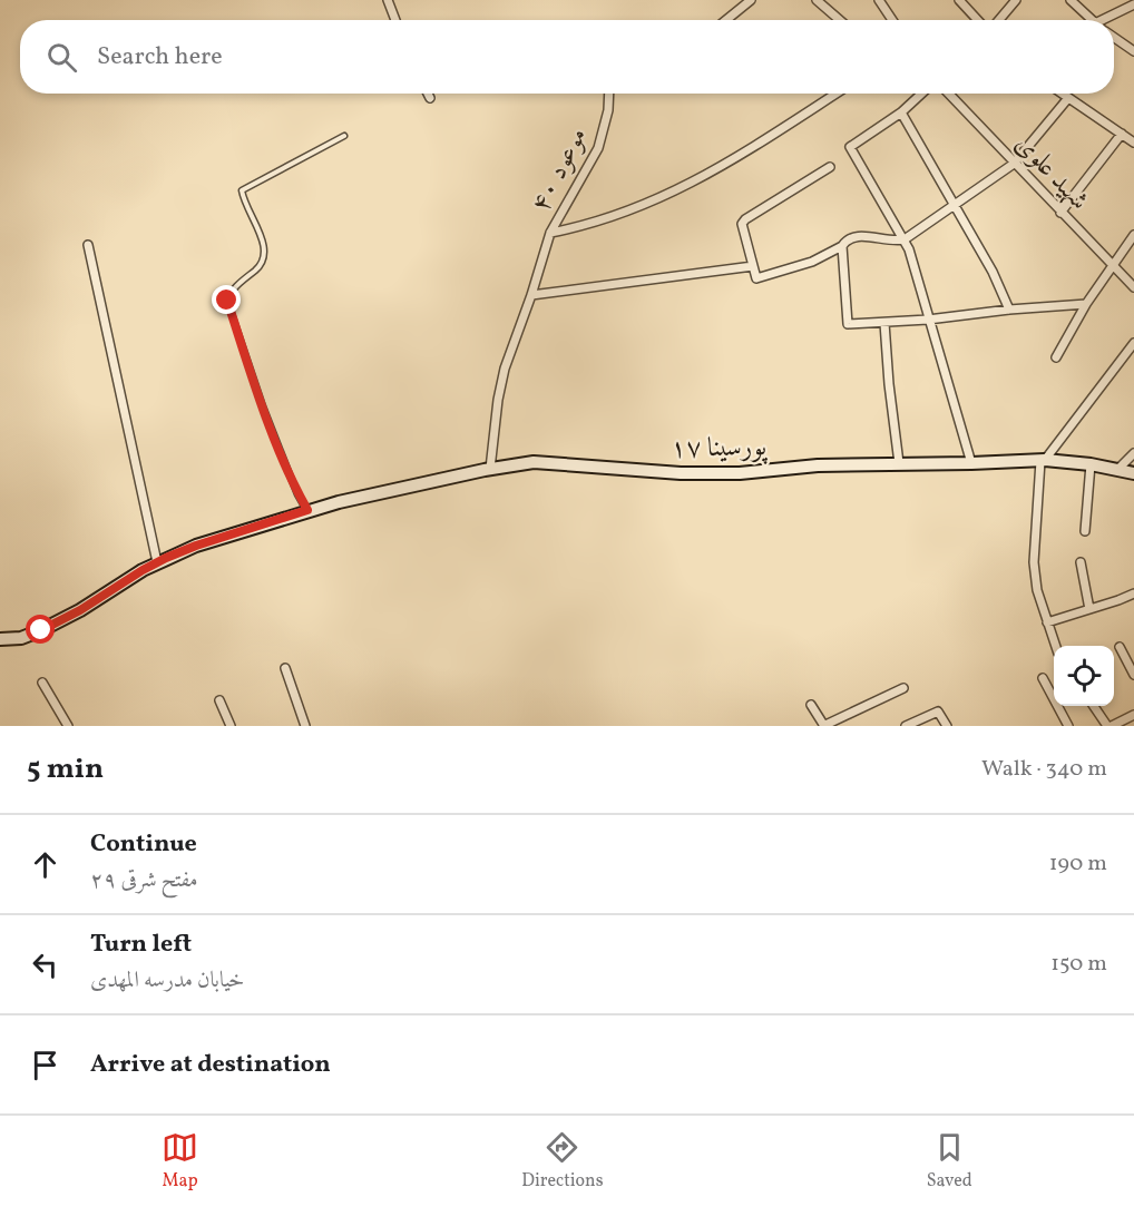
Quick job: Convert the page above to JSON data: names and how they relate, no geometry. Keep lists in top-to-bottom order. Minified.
{"streets":{"street":["موعود ۴۰","شهید علوی","پورسینا ۱۷"]},"crossings":[["موعود ۴۰","پورسینا ۱۷"]],"page":{"search":"Search here","heading":["5 min","Walk · 340 m"],"list":[["Continue","مفتح شرقی ۲۹","190 m"],["Turn left","خیابان مدرسه المهدی","150 m"],"Arrive at destination"],"nav":["Map","Directions","Saved"]}}
